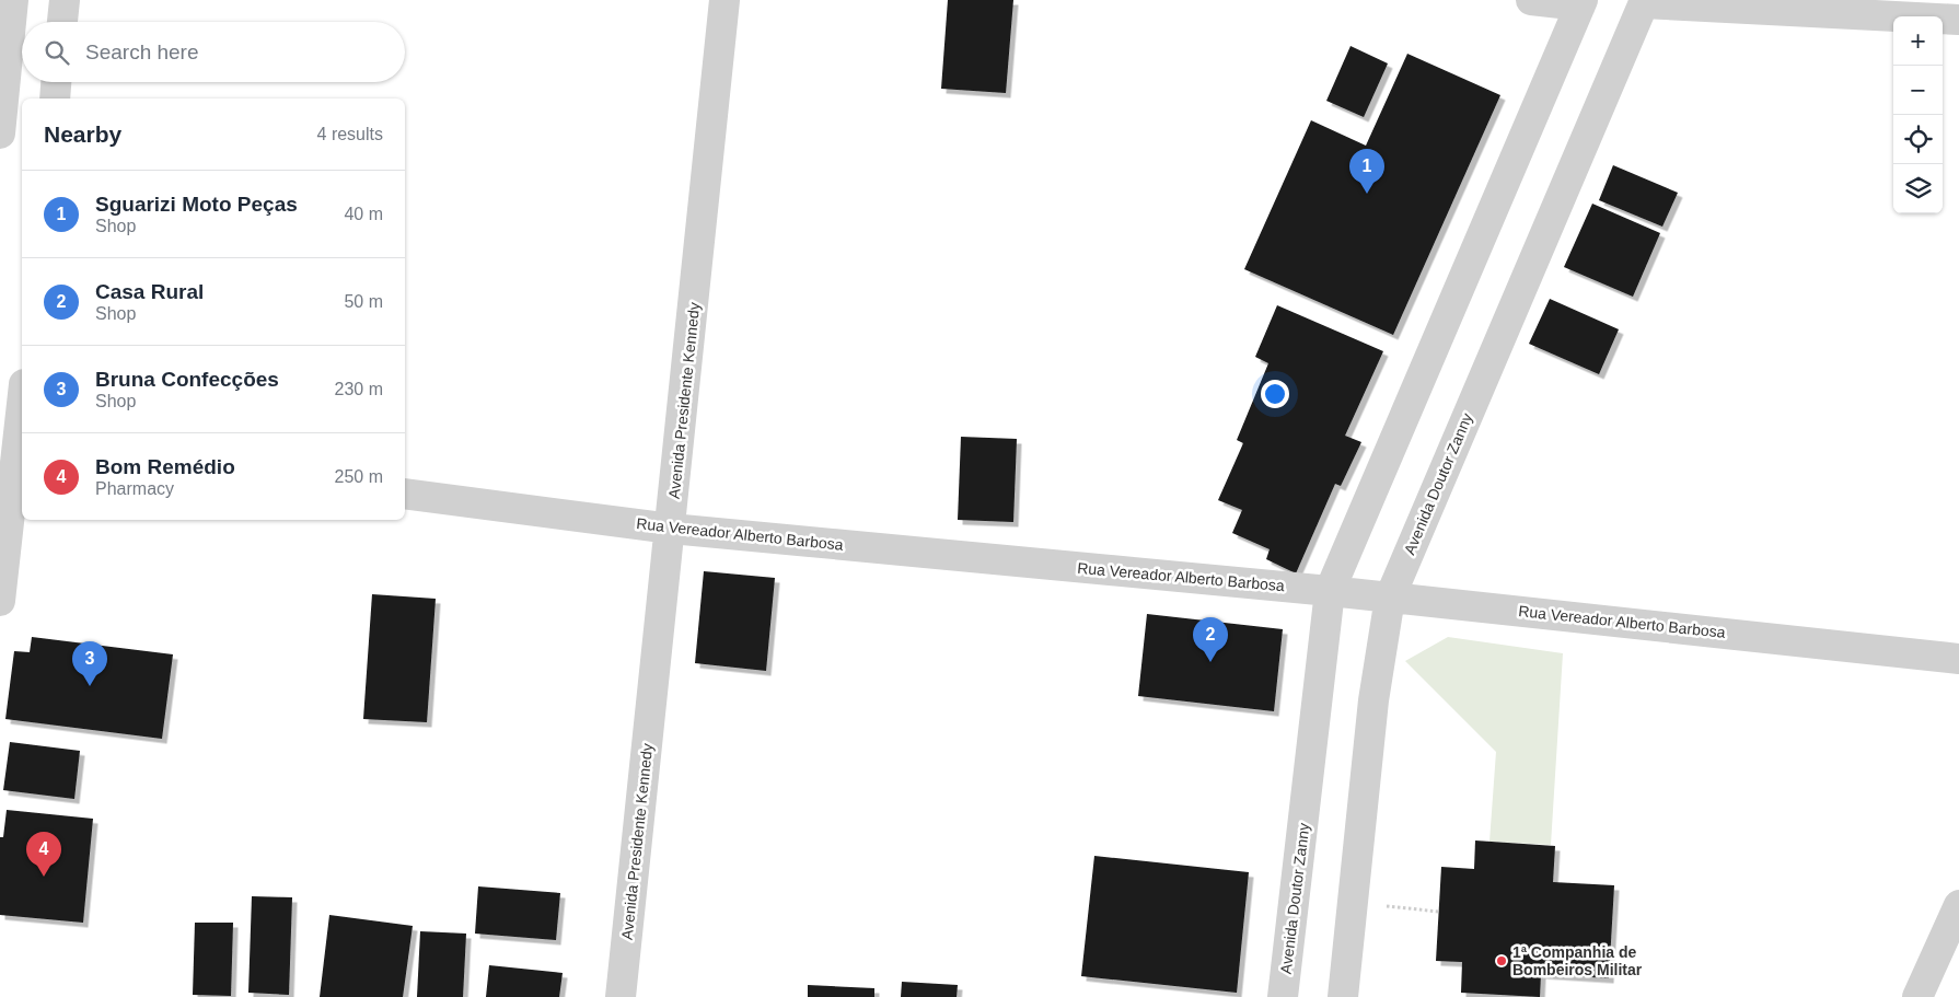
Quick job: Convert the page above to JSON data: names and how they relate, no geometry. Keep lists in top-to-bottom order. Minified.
{"streets":{"street":["Avenida Presidente Kennedy","Avenida Doutor Zanny","Rua Vereador Alberto Barbosa"]},"crossings":[["Avenida Presidente Kennedy","Rua Vereador Alberto Barbosa"],["Avenida Doutor Zanny","Rua Vereador Alberto Barbosa"]],"places":["1ª Companhia de Bombeiros Militar"],"page":{"map_buttons":["+","−"],"search":"Search here","heading":["Nearby","4 results"],"pins":["1","2","3","4"],"list":[{"mark":"1","name":"Sguarizi Moto Peças","note":"Shop","value":"40 m"},{"mark":"2","name":"Casa Rural","note":"Shop","value":"50 m"},{"mark":"3","name":"Bruna Confecções","note":"Shop","value":"230 m"},{"mark":"4","name":"Bom Remédio","note":"Pharmacy","value":"250 m"}]}}
